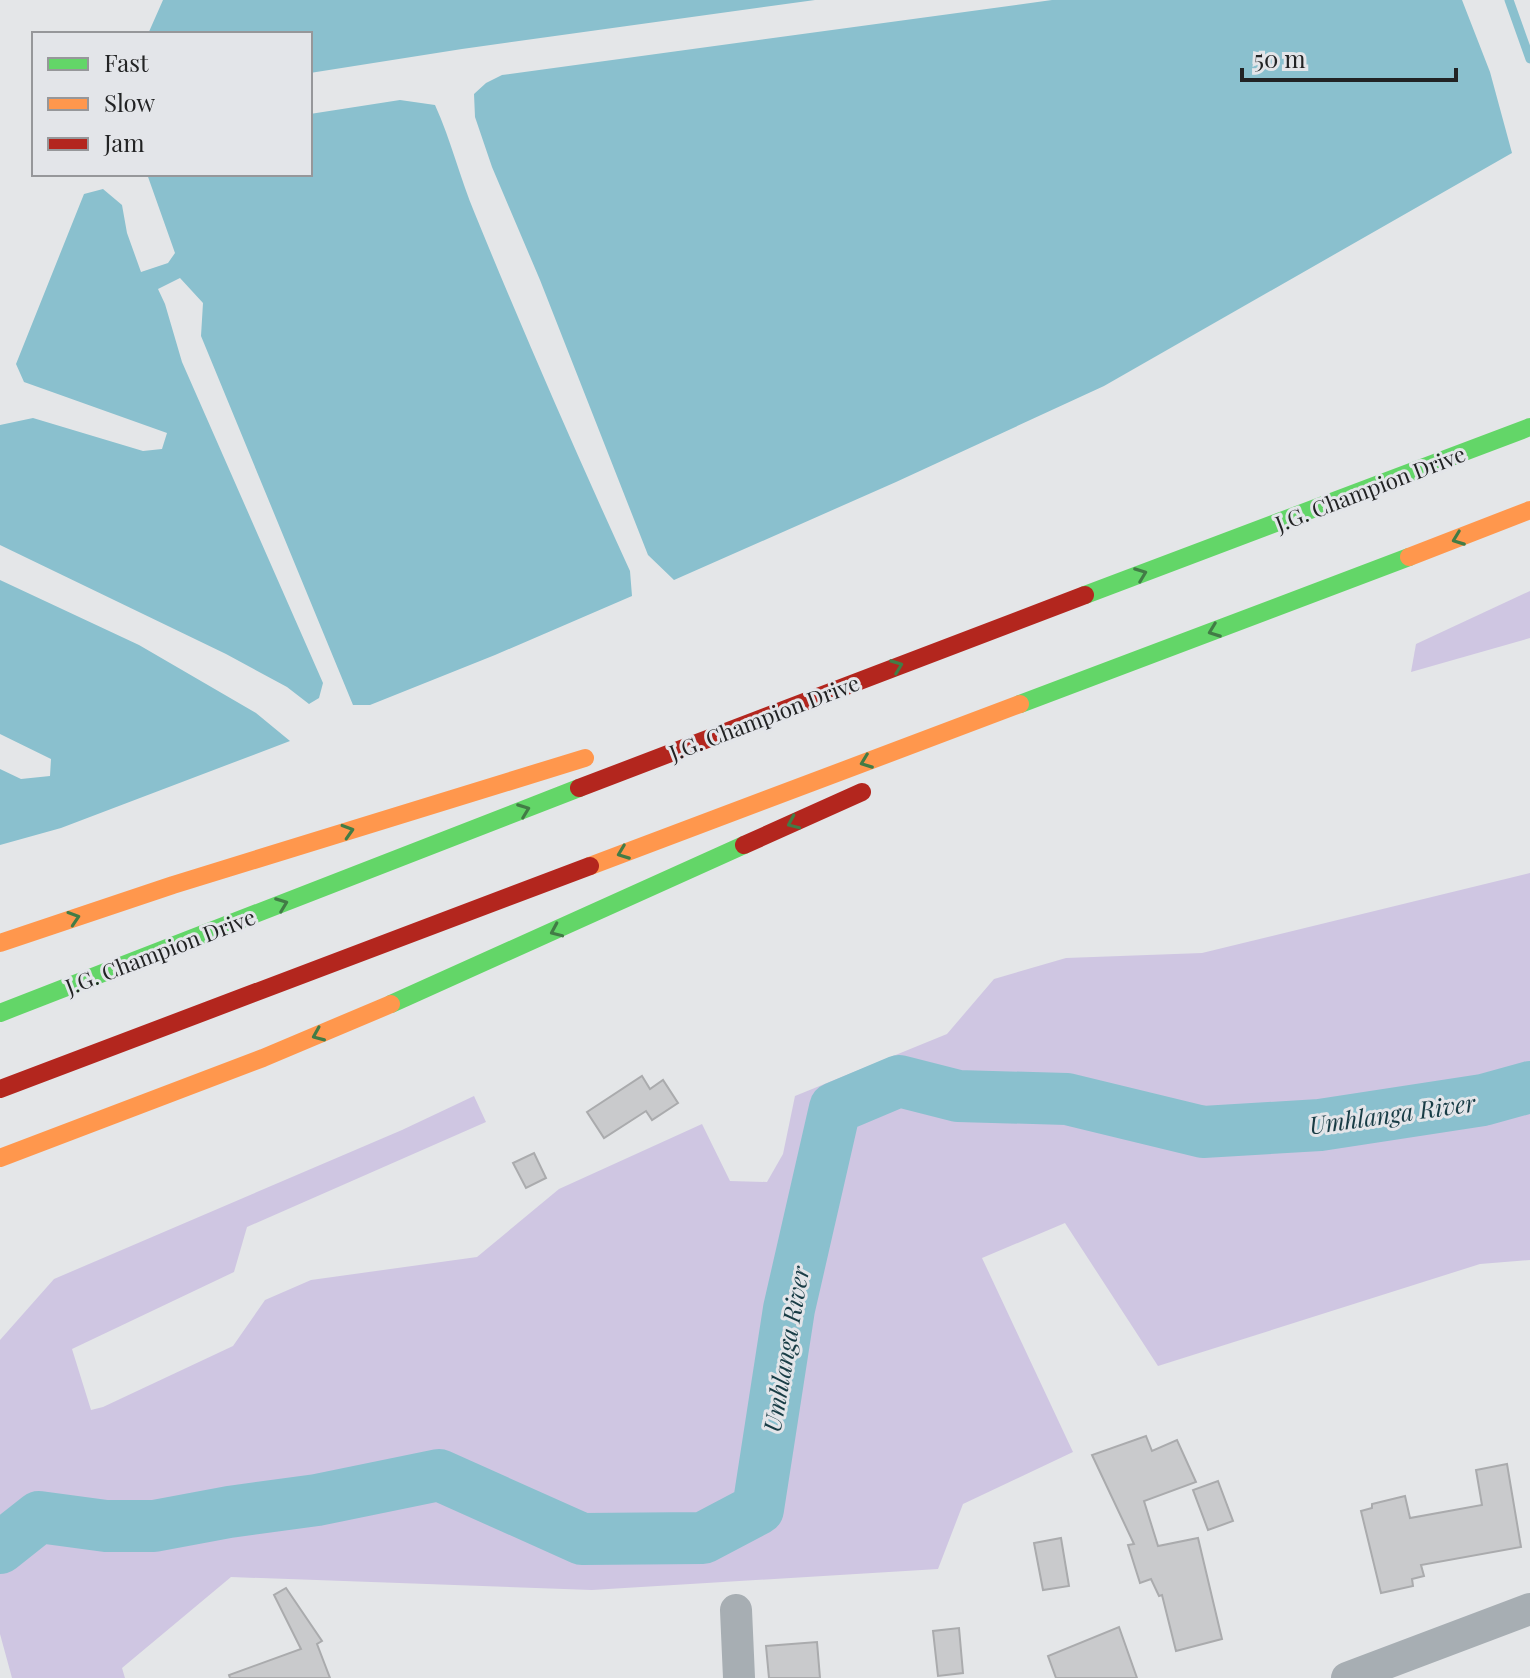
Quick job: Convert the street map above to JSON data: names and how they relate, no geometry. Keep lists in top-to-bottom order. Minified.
{"streets":{"street":["J.G. Champion Drive"]},"water":["Umhlanga River"],"legend":["Fast","Slow","Jam"],"scale_bar":"50 m"}
